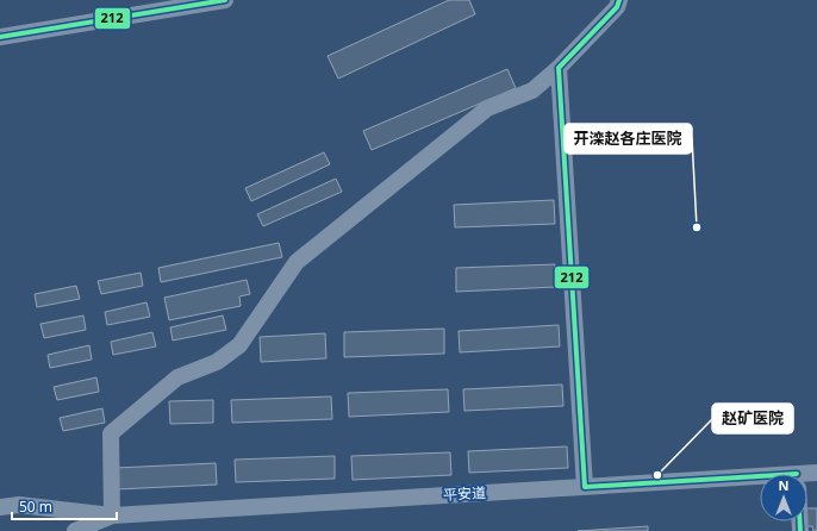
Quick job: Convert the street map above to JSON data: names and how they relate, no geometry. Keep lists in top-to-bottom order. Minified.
{"streets":{"street":["平安道"]},"places":["开滦赵各庄医院","赵矿医院"],"lines":["transit line 212"],"scale_bar":"50 m","north":"top"}
